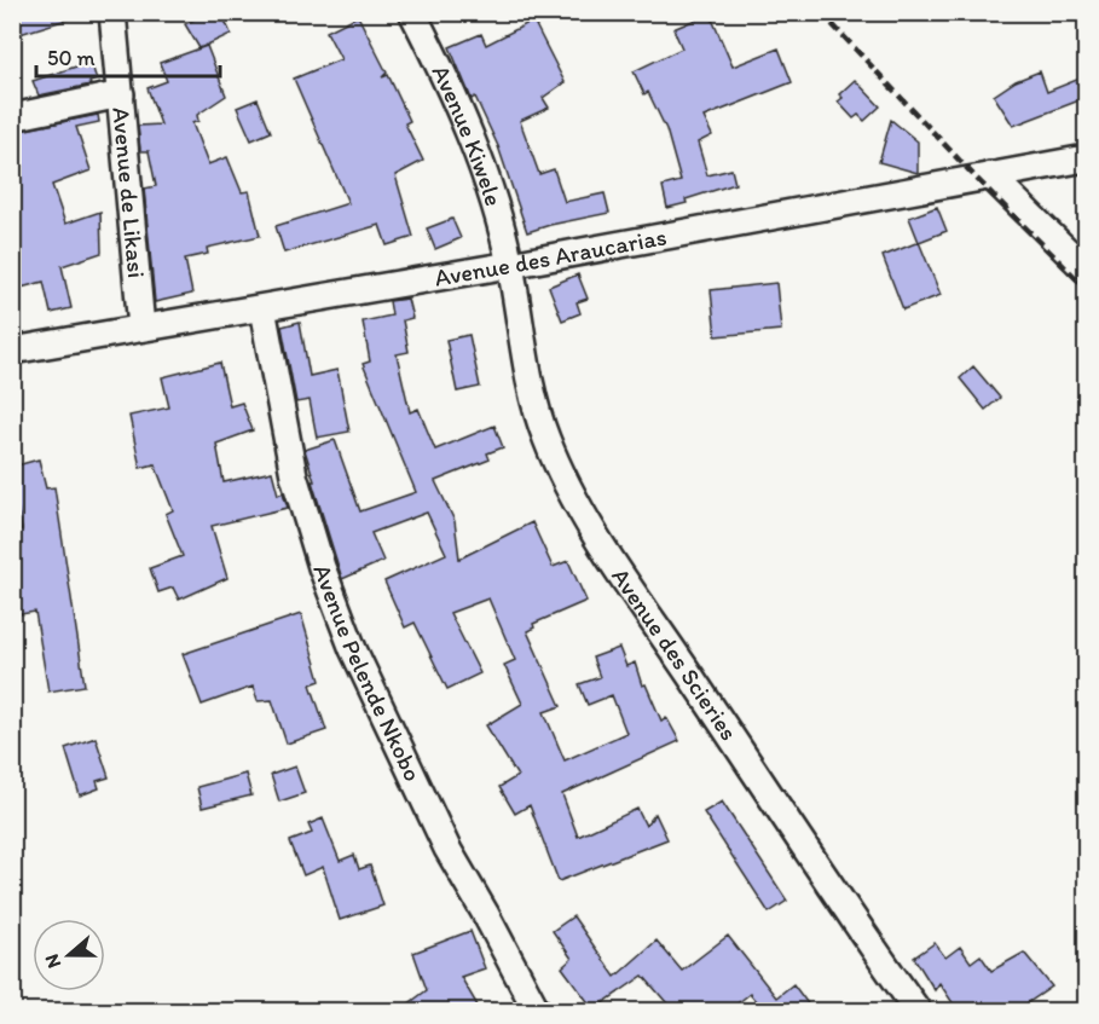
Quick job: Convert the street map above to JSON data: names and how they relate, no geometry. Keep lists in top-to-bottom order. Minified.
{"streets":{"street":["Avenue Kiwele","Avenue de Likasi","Avenue des Araucarias","Avenue des Scieries","Avenue Pelende Nkobo"]},"crossings":[["Avenue Kiwele","Avenue des Araucarias"],["Avenue Kiwele","Avenue des Scieries"],["Avenue de Likasi","Avenue des Araucarias"],["Avenue des Araucarias","Avenue des Scieries"],["Avenue des Araucarias","Avenue Pelende Nkobo"]],"scale_bar":"50 m","north":"left"}
